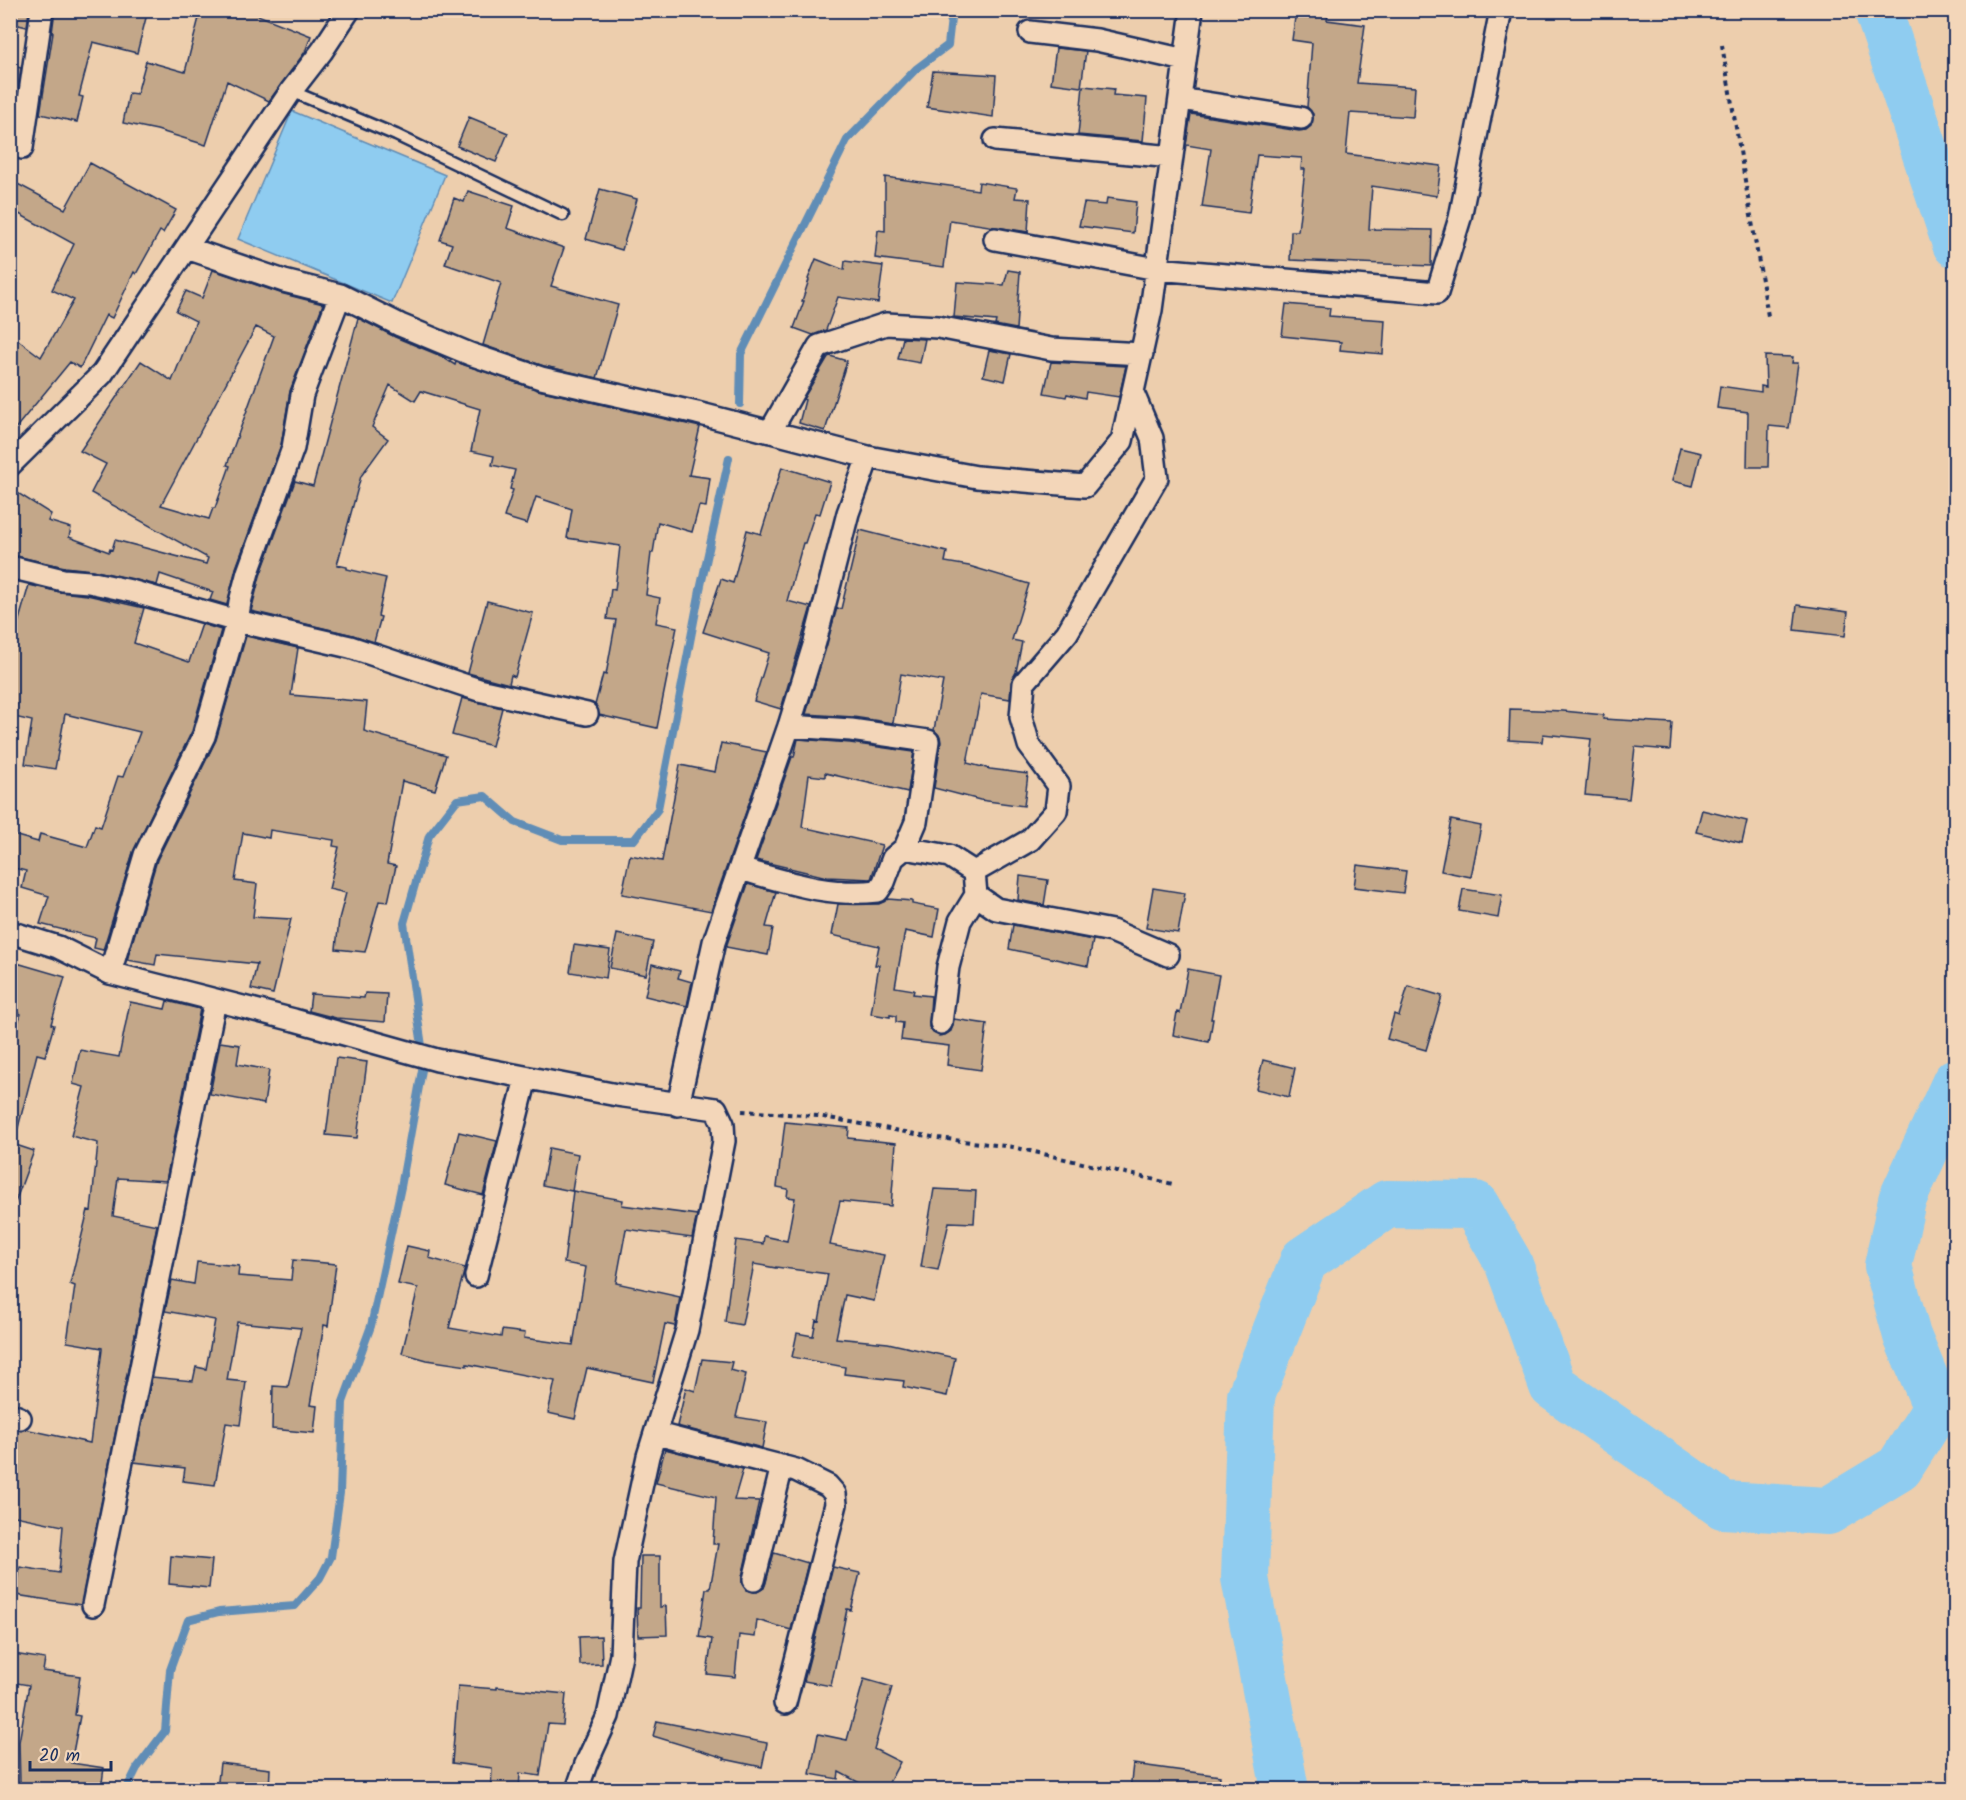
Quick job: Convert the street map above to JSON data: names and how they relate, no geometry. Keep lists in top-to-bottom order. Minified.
{"scale_bar":"20 m"}
